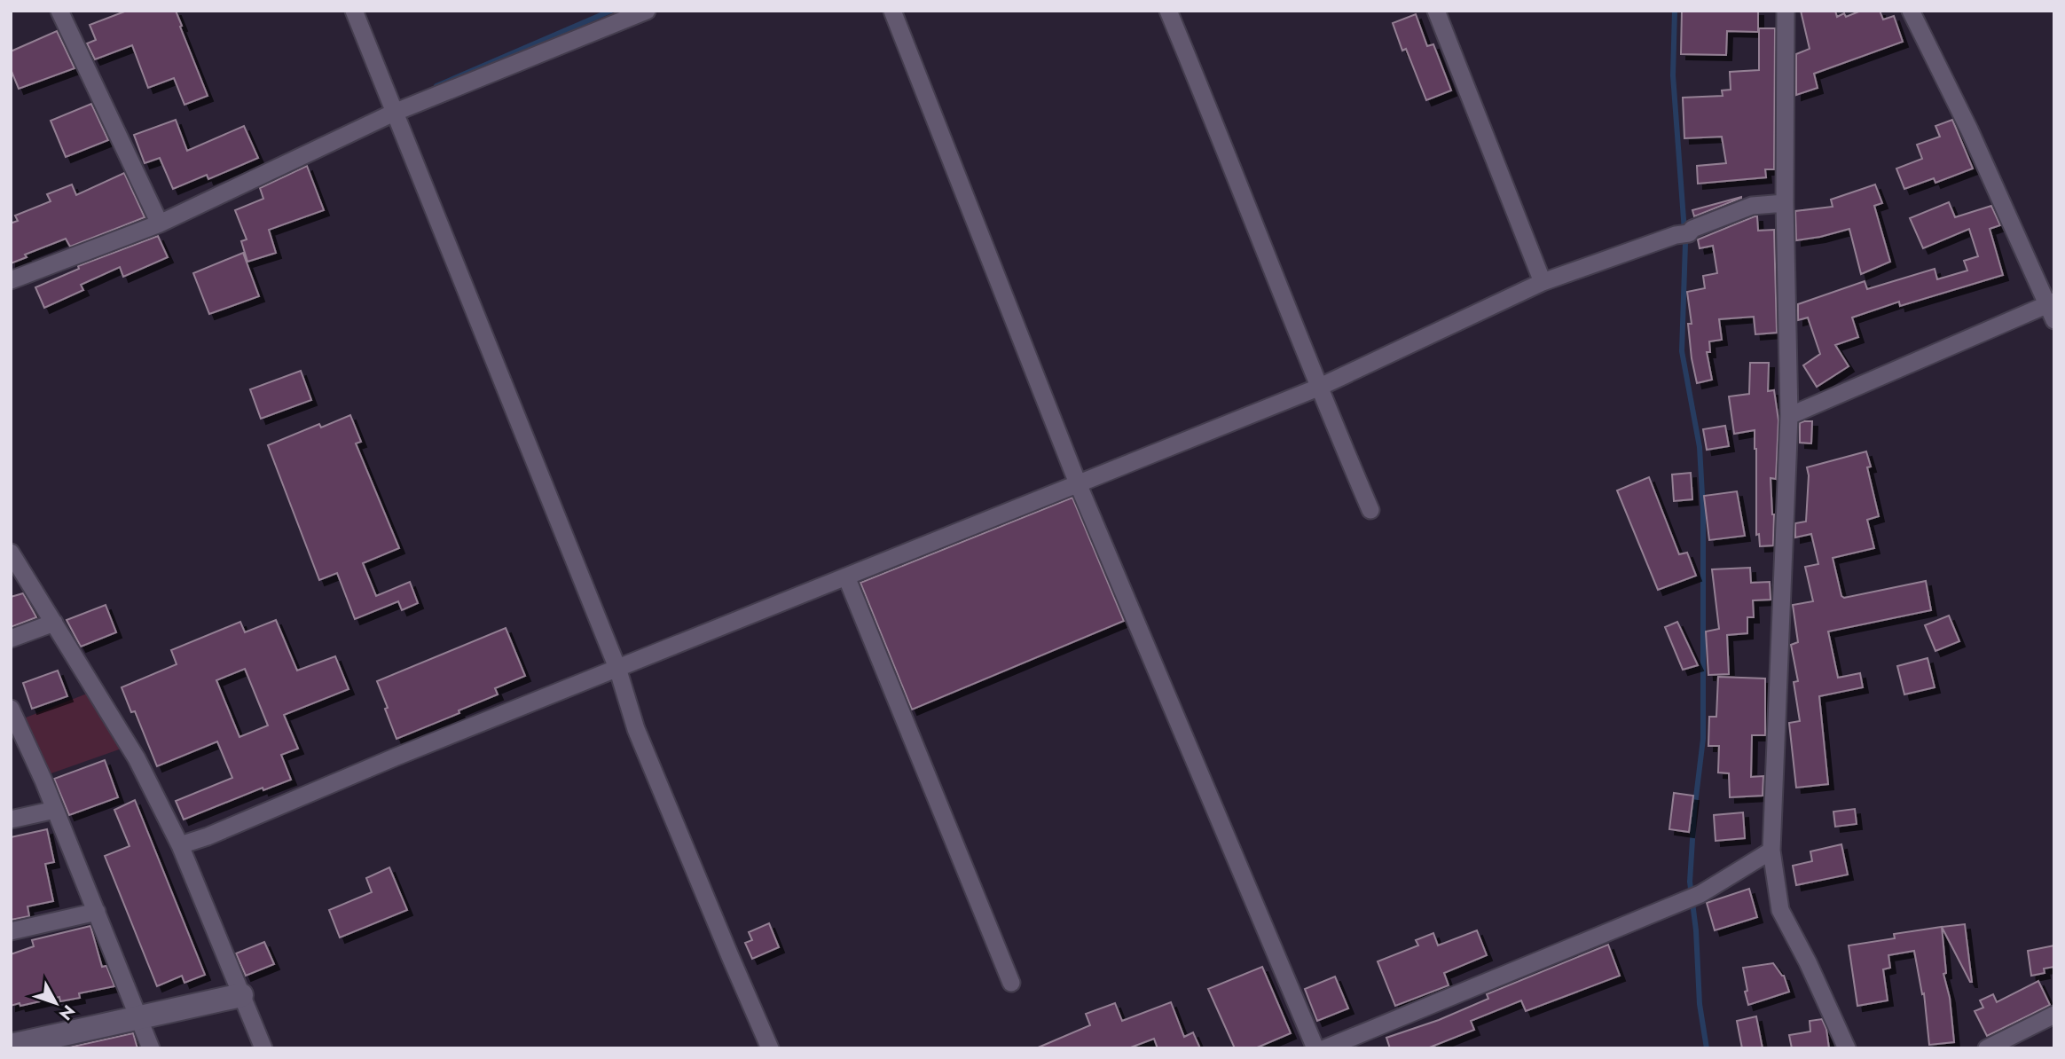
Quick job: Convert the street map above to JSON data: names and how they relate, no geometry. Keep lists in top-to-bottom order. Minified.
{"north":"bottom right"}
